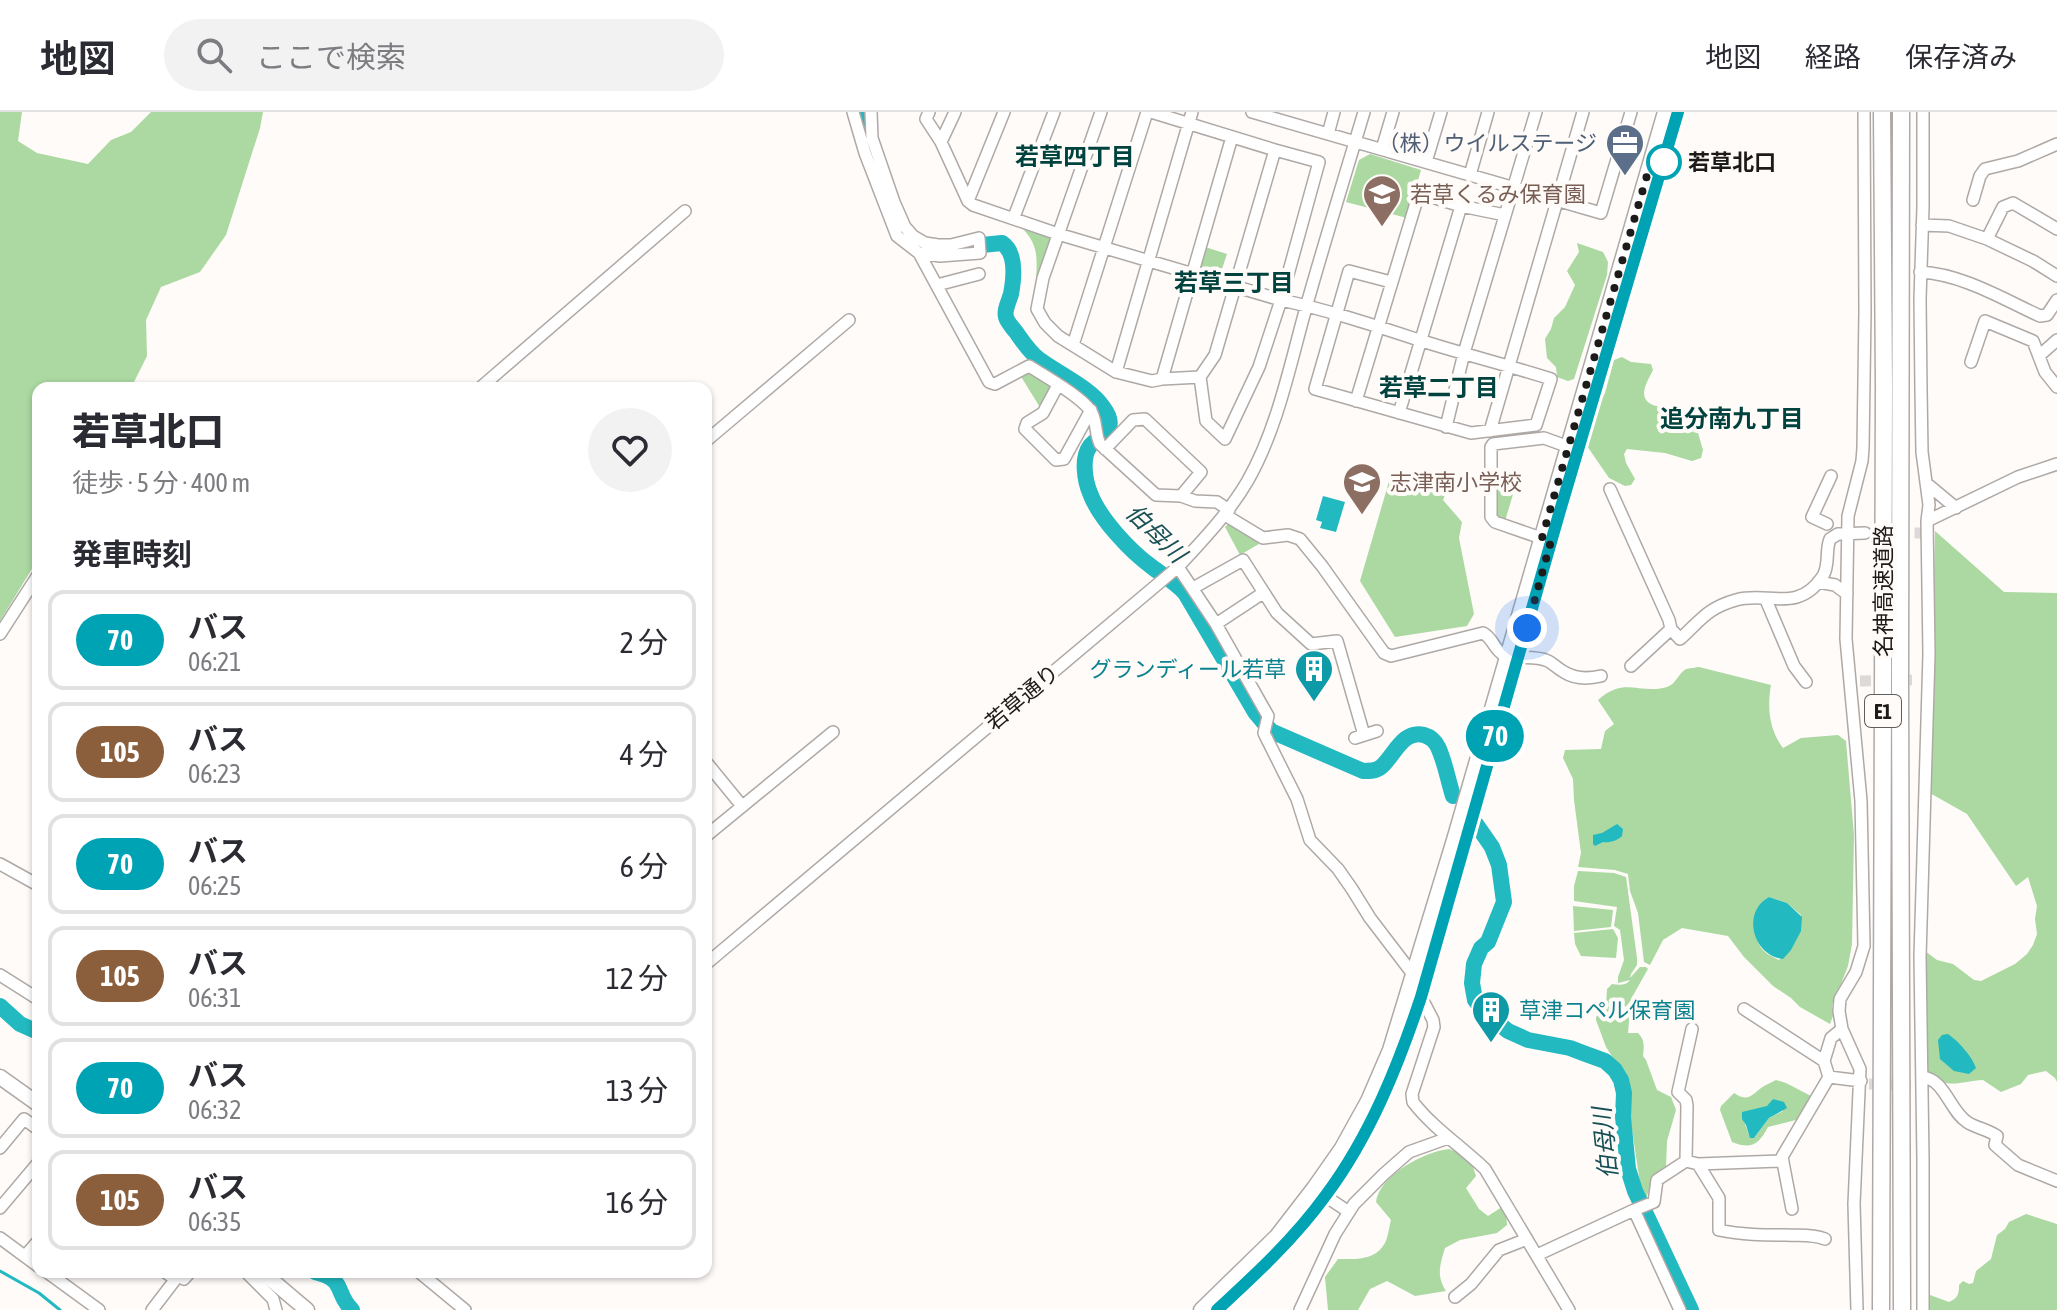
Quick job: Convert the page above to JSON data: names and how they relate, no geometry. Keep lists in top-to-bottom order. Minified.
{"streets":{"highway":["名神高速道路","E1"],"street":["若草通り"]},"districts":["若草四丁目","若草三丁目","若草二丁目","追分南九丁目"],"water":["伯母川"],"places":{"other":["若草北口"],"office":["（株）ウイルステージ"],"school or university":["若草くるみ保育園","志津南小学校"],"building":["グランディール若草","草津コペル保育園"]},"lines":["bus line 70"],"page":{"header":"地図","search":"ここで検索","nav":["地図","経路","保存済み"],"on_map":"70","heading":[["若草北口","徒歩 · 5 分 · 400 m"],"発車時刻"],"list":[{"mark":"70","name":"バス","note":"06:21","value":"2 分"},{"mark":"105","name":"バス","note":"06:23","value":"4 分"},{"mark":"70","name":"バス","note":"06:25","value":"6 分"},{"mark":"105","name":"バス","note":"06:31","value":"12 分"},{"mark":"70","name":"バス","note":"06:32","value":"13 分"},{"mark":"105","name":"バス","note":"06:35","value":"16 分"}]}}
